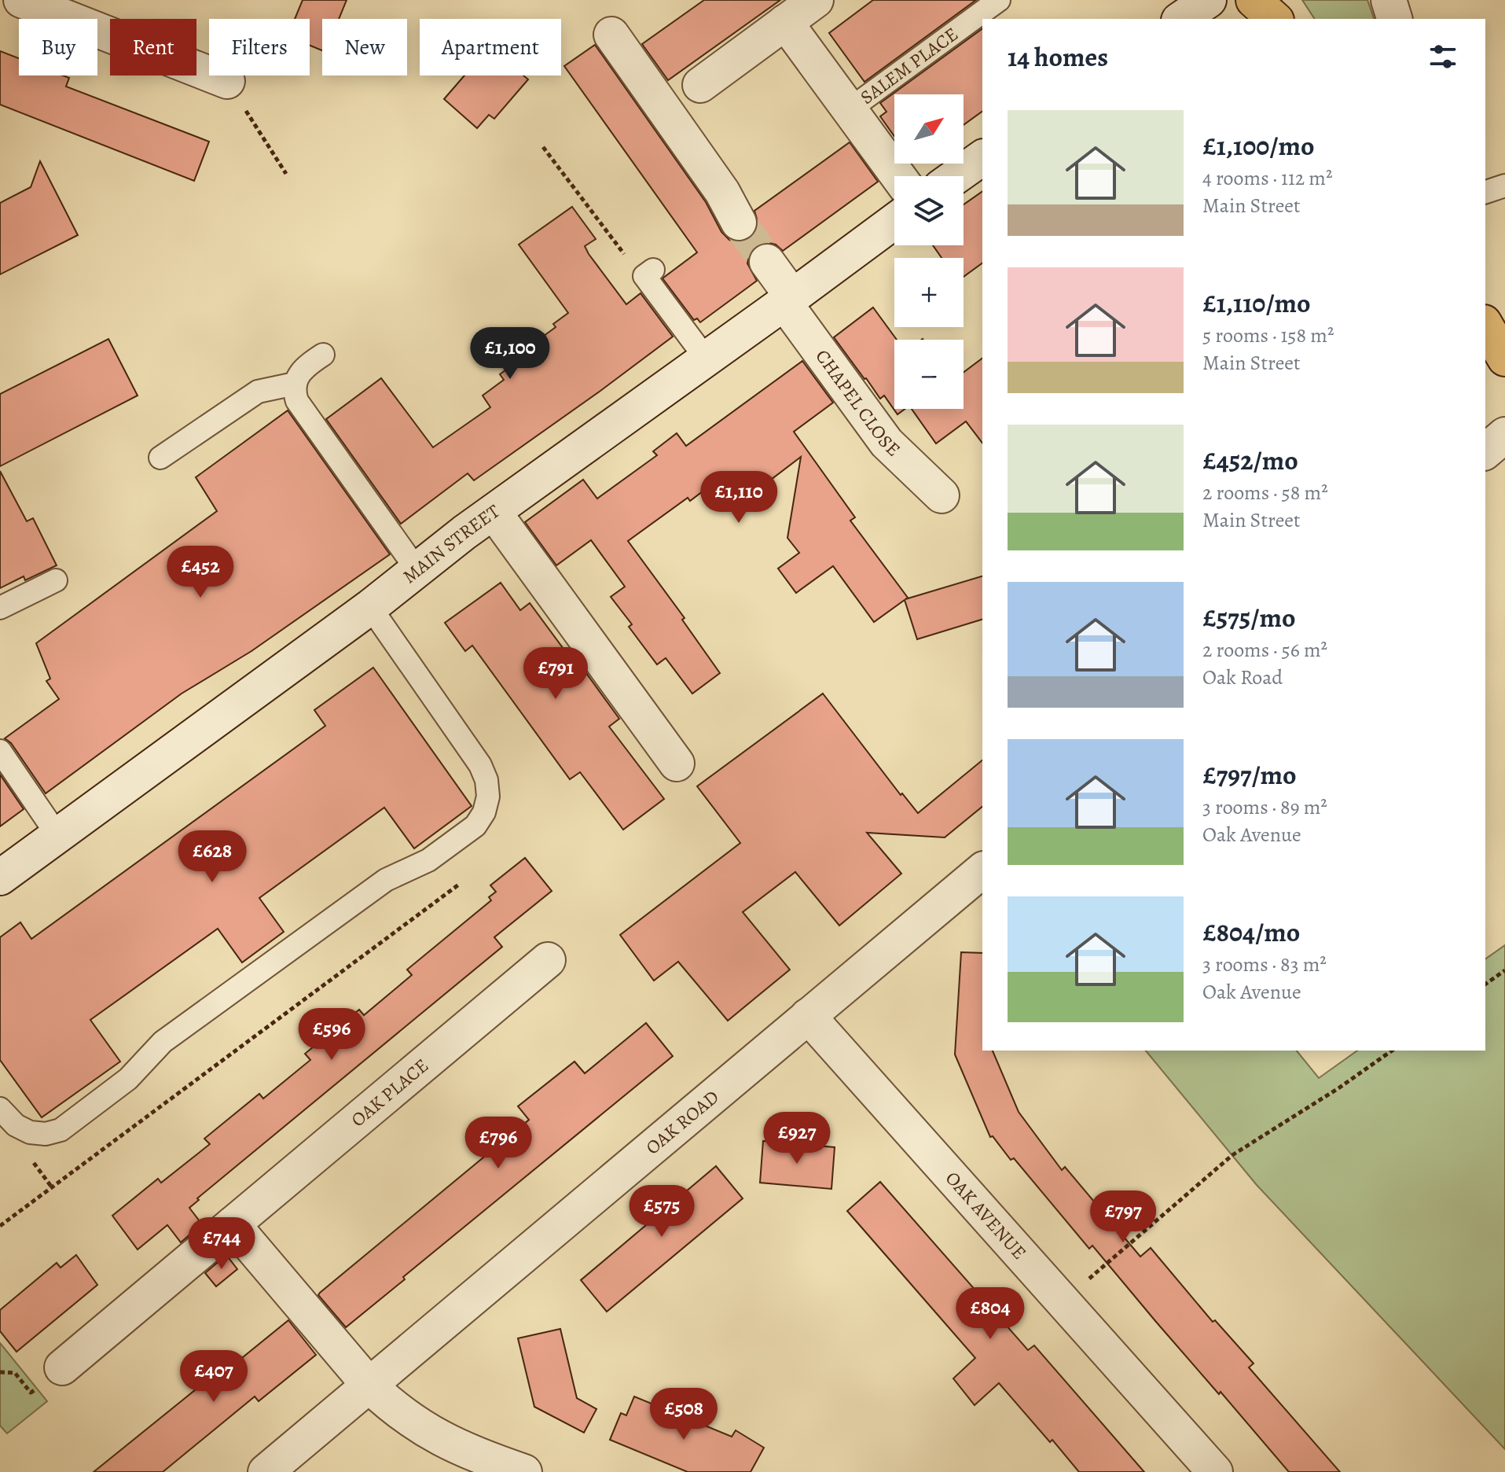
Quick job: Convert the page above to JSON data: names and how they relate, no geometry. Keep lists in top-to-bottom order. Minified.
{"streets":{"street":["SALEM PLACE","CHAPEL CLOSE","MAIN STREET","OAK PLACE","OAK ROAD","OAK AVENUE"]},"crossings":[["CHAPEL CLOSE","MAIN STREET"],["OAK ROAD","OAK AVENUE"]],"north":"top right","page":{"chip":["Buy","Rent","Filters","New","Apartment"],"heading":"14 homes","map_buttons":["+","−"],"list":[{"name":"£1,100/mo","note":"4 rooms · 112 m² · Main Street"},{"name":"£1,110/mo","note":"5 rooms · 158 m² · Main Street"},{"name":"£452/mo","note":"2 rooms · 58 m² · Main Street"},{"name":"£575/mo","note":"2 rooms · 56 m² · Oak Road"},{"name":"£797/mo","note":"3 rooms · 89 m² · Oak Avenue"},{"name":"£804/mo","note":"3 rooms · 83 m² · Oak Avenue"}],"price":["£1,100","£1,110","£452","£791","£628","£596","£927","£796","£575","£797","£744","£804","£407","£508"]}}
